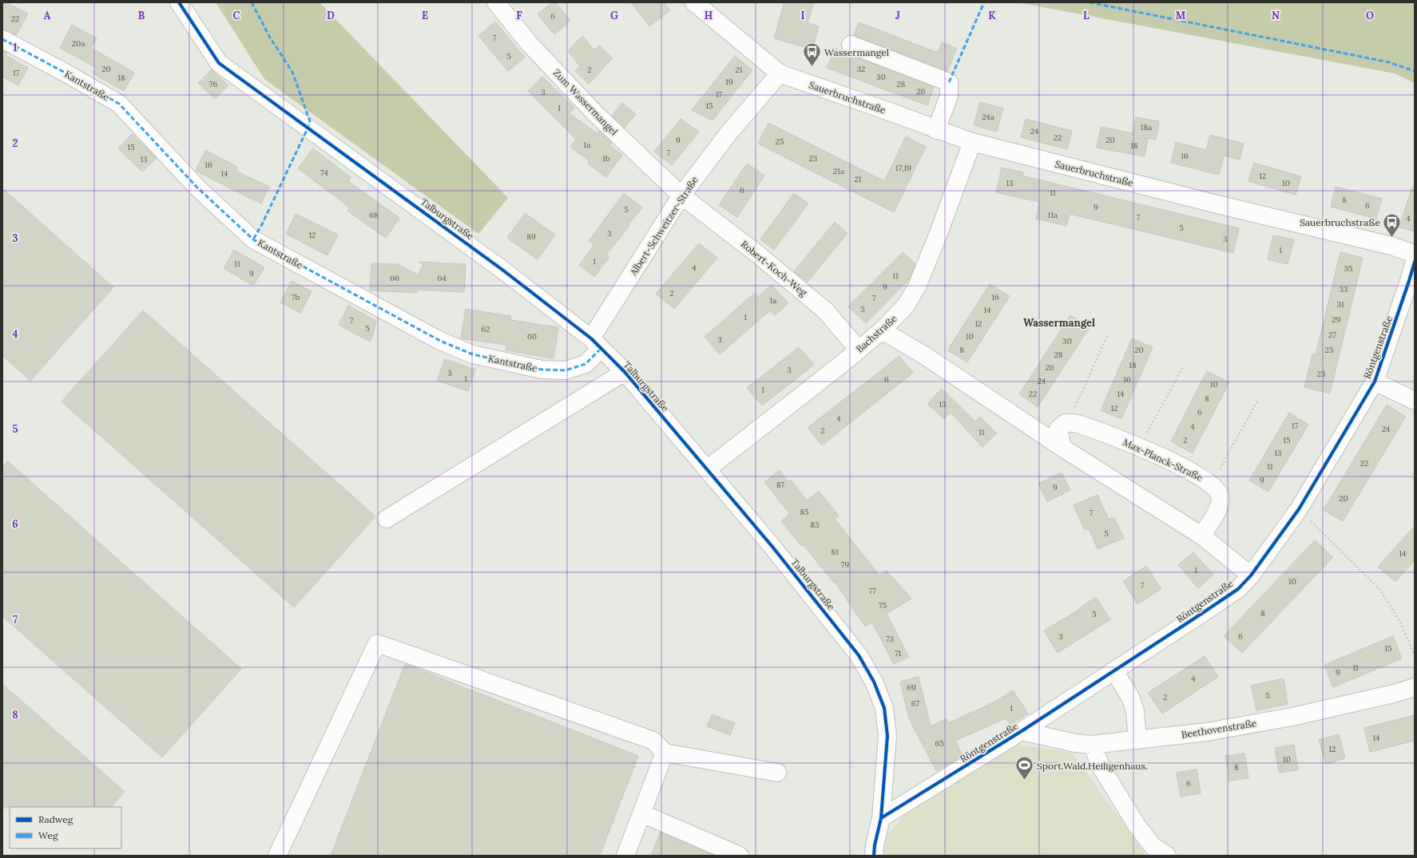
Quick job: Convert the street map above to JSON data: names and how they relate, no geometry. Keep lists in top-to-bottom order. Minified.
{"streets":{"street":["Kantstraße","Sauerbruchstraße","Zum Wassermangel","Talburgstraße","Albert-Schweitzer-Straße","Robert-Koch-Weg","Bachstraße","Röntgenstraße","Max-Planck-Straße","Beethovenstraße"]},"crossings":[["Kantstraße","Talburgstraße"],["Kantstraße","Albert-Schweitzer-Straße"],["Sauerbruchstraße","Albert-Schweitzer-Straße"],["Sauerbruchstraße","Bachstraße"],["Zum Wassermangel","Albert-Schweitzer-Straße"],["Zum Wassermangel","Robert-Koch-Weg"],["Talburgstraße","Albert-Schweitzer-Straße"],["Talburgstraße","Bachstraße"],["Talburgstraße","Röntgenstraße"],["Albert-Schweitzer-Straße","Robert-Koch-Weg"],["Robert-Koch-Weg","Bachstraße"],["Röntgenstraße","Beethovenstraße"]],"districts":["Wassermangel"],"places":{"bus stop":["Wassermangel","Sauerbruchstraße"],"sports":["Sport.Wald.Heiligenhaus."]},"house_numbers":["6","22","7","20a","5","20","32","2","21","17","30","18","19","76","28","26","3","17","15","1","24a","18a","24","22","9","20","25","1a","18","15","7","16","1b","23","13","16","17,19","21a","74","14","12","21","13","10","6","11","8","6","9","5","68","11a","7","4","5","3","12","89","3","1","1","11","4","35","9","11","66","64","9","33","2","7b","16","7","1a","31","5","14","1","29","7","12","5","62","27","60","10","3","30","8","20","25","28","18","26","3","3","23","1","6","16","24","10","1","22","14","8","13","12","6","4","17","4","24","2","11","2","15","13","22","11","9","87","9","20","85","7","83","5","81","14","79","1","10","7","77","75","8","5","3","6","73","15","71","11","9","4","69","5","2","67","1","14","65","12","10","8","6"],"legend":["Radweg","Weg"],"grid":{"columns":["A","B","C","D","E","F","G","H","I","J","K","L","M","N","O"],"rows":["1","2","3","4","5","6","7","8"]}}
